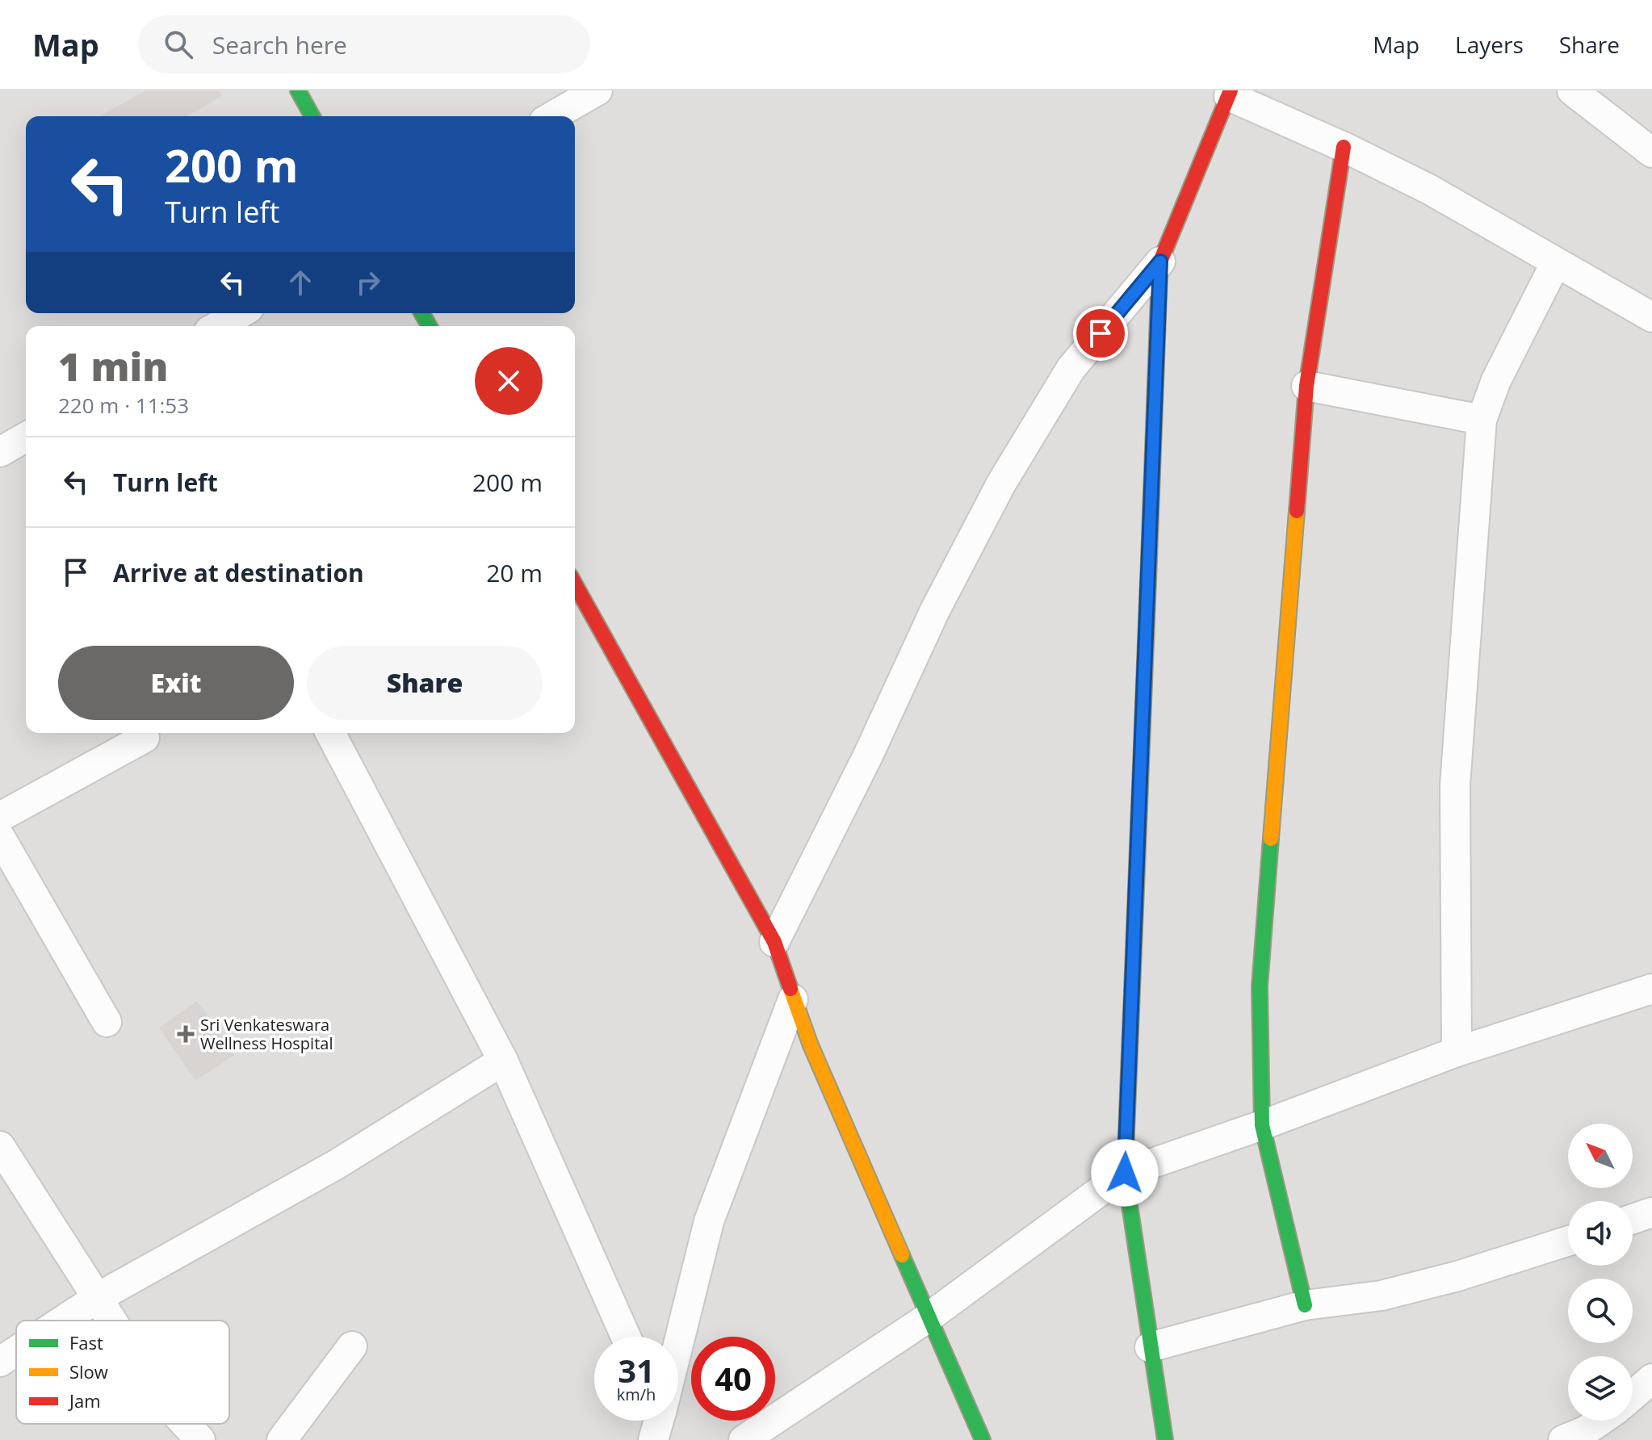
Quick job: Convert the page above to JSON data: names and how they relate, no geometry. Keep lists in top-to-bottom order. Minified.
{"places":{"health":["Sri Venkateswara Wellness Hospital"]},"legend":["Fast","Slow","Jam"],"north":"top left","page":{"header":"Map","search":"Search here","nav":["Map","Layers","Share"],"turn":["200 m","Turn left"],"heading":["1 min","220 m · 11:53"],"list":[{"name":"Turn left","value":"200 m"},{"name":"Arrive at destination","value":"20 m"}],"buttons":["Exit","Share"],"speed":"31 km/h","limit":"40"}}
